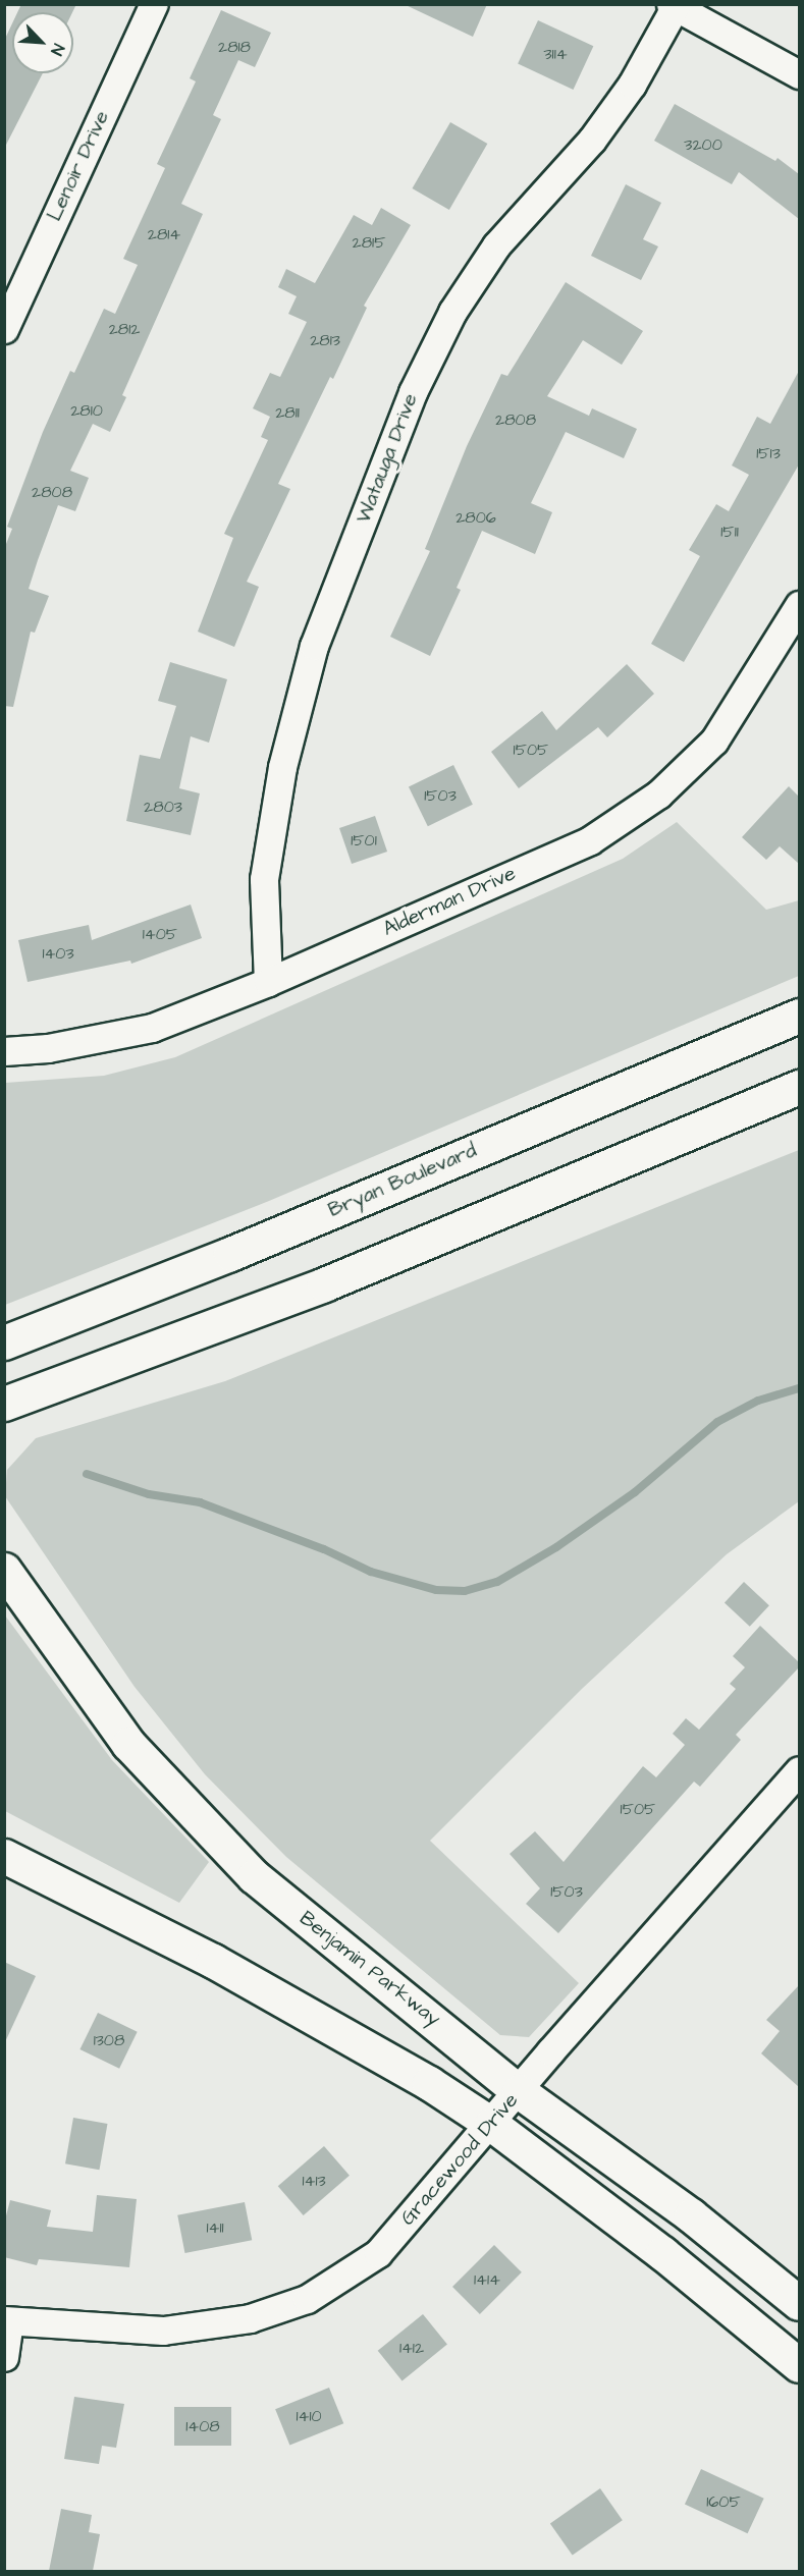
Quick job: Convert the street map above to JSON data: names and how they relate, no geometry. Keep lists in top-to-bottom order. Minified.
{"streets":{"main road":["Bryan Boulevard","Benjamin Parkway"],"street":["Lenoir Drive","Watauga Drive","Alderman Drive","Gracewood Drive"]},"crossings":[["Watauga Drive","Alderman Drive"],["Benjamin Parkway","Gracewood Drive"]],"house_numbers":["2818","3114","3200","2814","2815","2812","2813","2810","2811","2808","1513","2808","2806","1511","1505","1503","2803","1501","1405","1403","1505","1503","1308","1413","1411","1414","1412","1410","1408","1605"],"north":"bottom right"}
